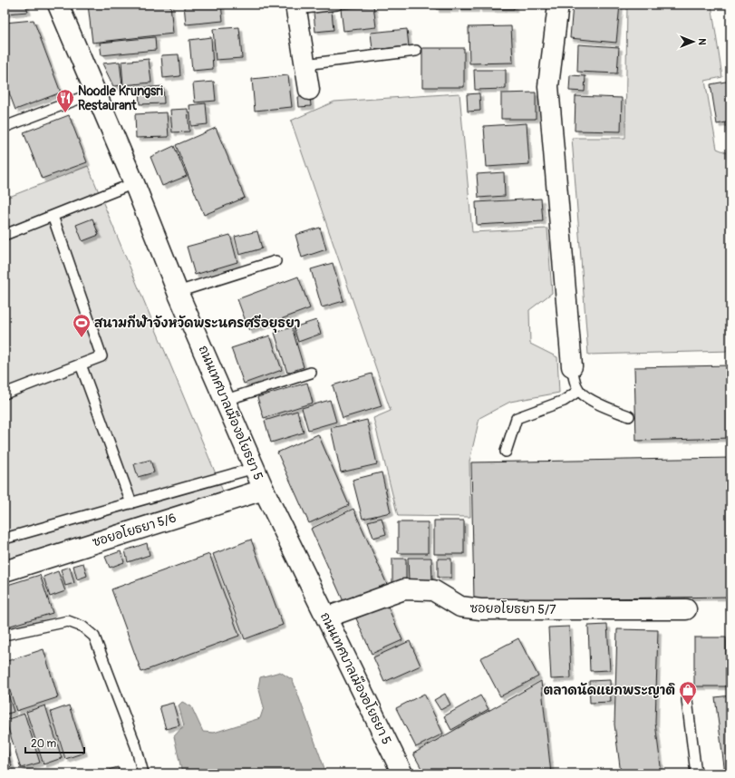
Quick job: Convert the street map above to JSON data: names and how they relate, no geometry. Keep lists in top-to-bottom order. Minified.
{"streets":{"street":["ถนนเทศบาลเมืองอโยธยา 5","ซอยอโยธยา 5/6","ซอยอโยธยา 5/7"]},"crossings":[["ถนนเทศบาลเมืองอโยธยา 5","ซอยอโยธยา 5/6"],["ถนนเทศบาลเมืองอโยธยา 5","ซอยอโยธยา 5/7"]],"places":{"restaurant":["Noodle Krungsri Restaurant"],"sports":["สนามกีฬาจังหวัดพระนครศรีอยุธยา"],"shop":["ตลาดนัดแยกพระญาติ"]},"scale_bar":"20 m","north":"right"}
